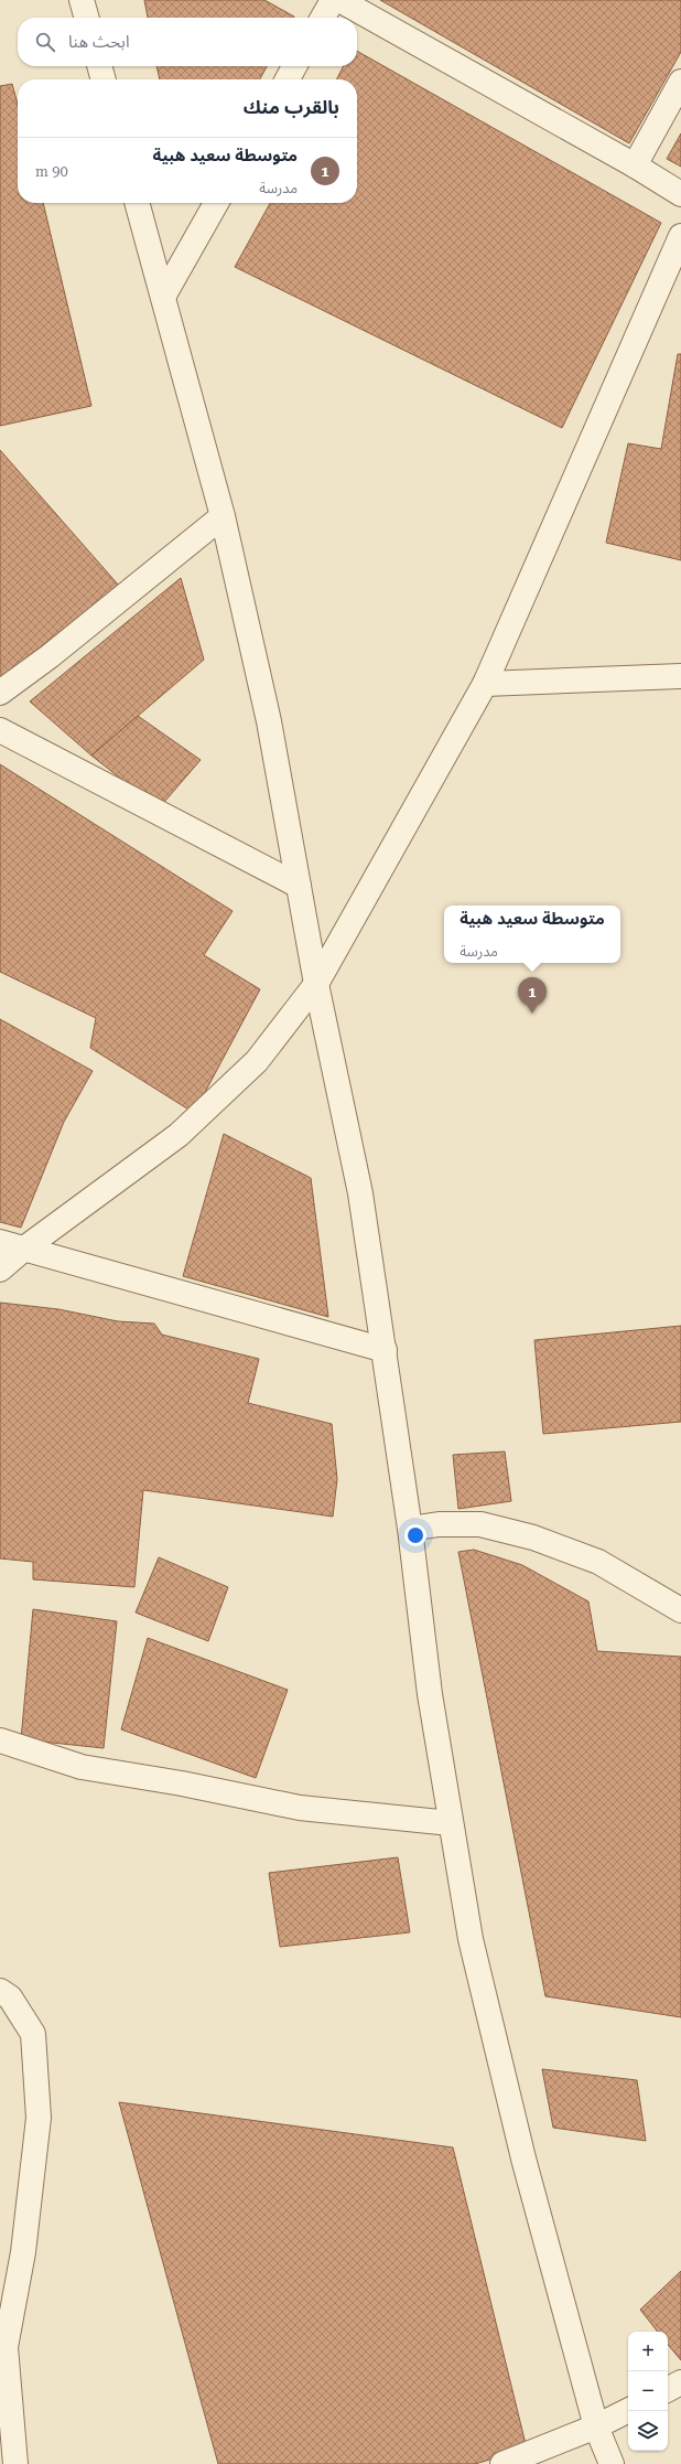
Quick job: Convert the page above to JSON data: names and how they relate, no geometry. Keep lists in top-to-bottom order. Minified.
{"page":{"search":"ابحث هنا","heading":"بالقرب منك","list":[{"mark":"1","name":"متوسطة سعيد هبية","note":"مدرسة","value":"90 m"}],"popup":["متوسطة سعيد هبية","مدرسة"],"pins":"1","map_buttons":["+","−"]}}
